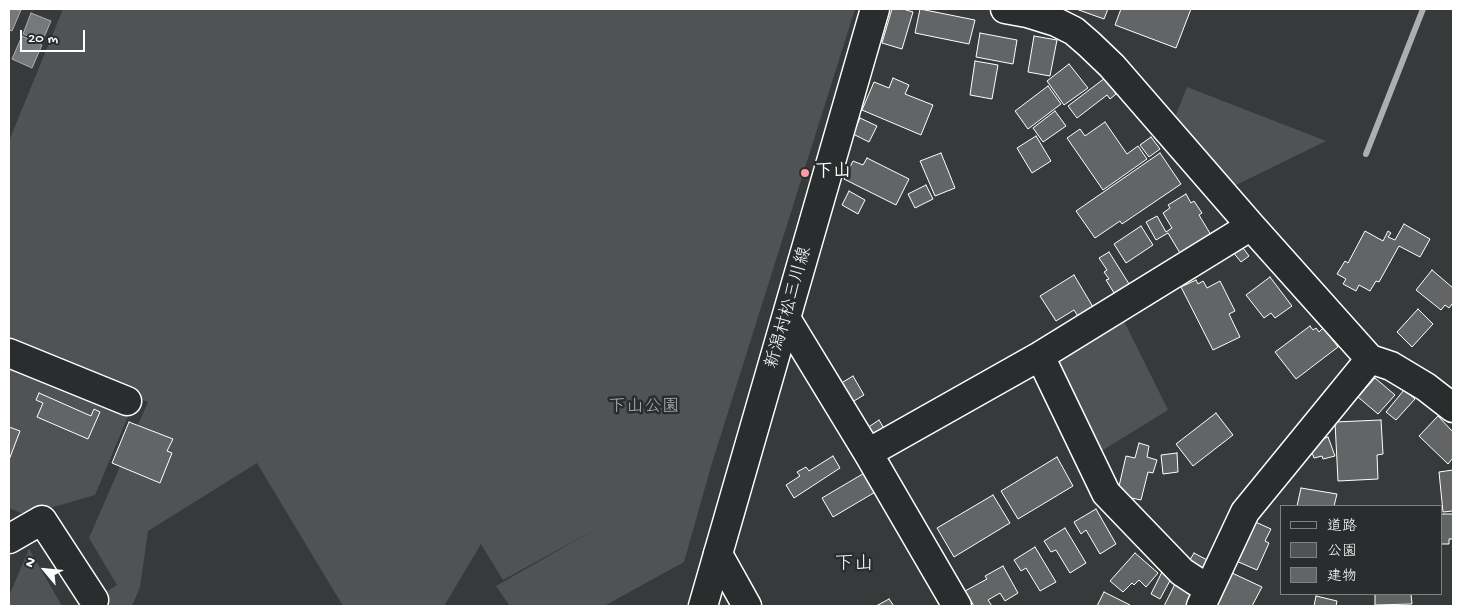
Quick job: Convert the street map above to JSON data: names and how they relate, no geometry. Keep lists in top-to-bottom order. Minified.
{"streets":{"street":["新潟村松三川線"]},"districts":["下山"],"parks":["下山公園"],"places":["下山"],"legend":["道路","公園","建物"],"scale_bar":"20 m","north":"top left"}
